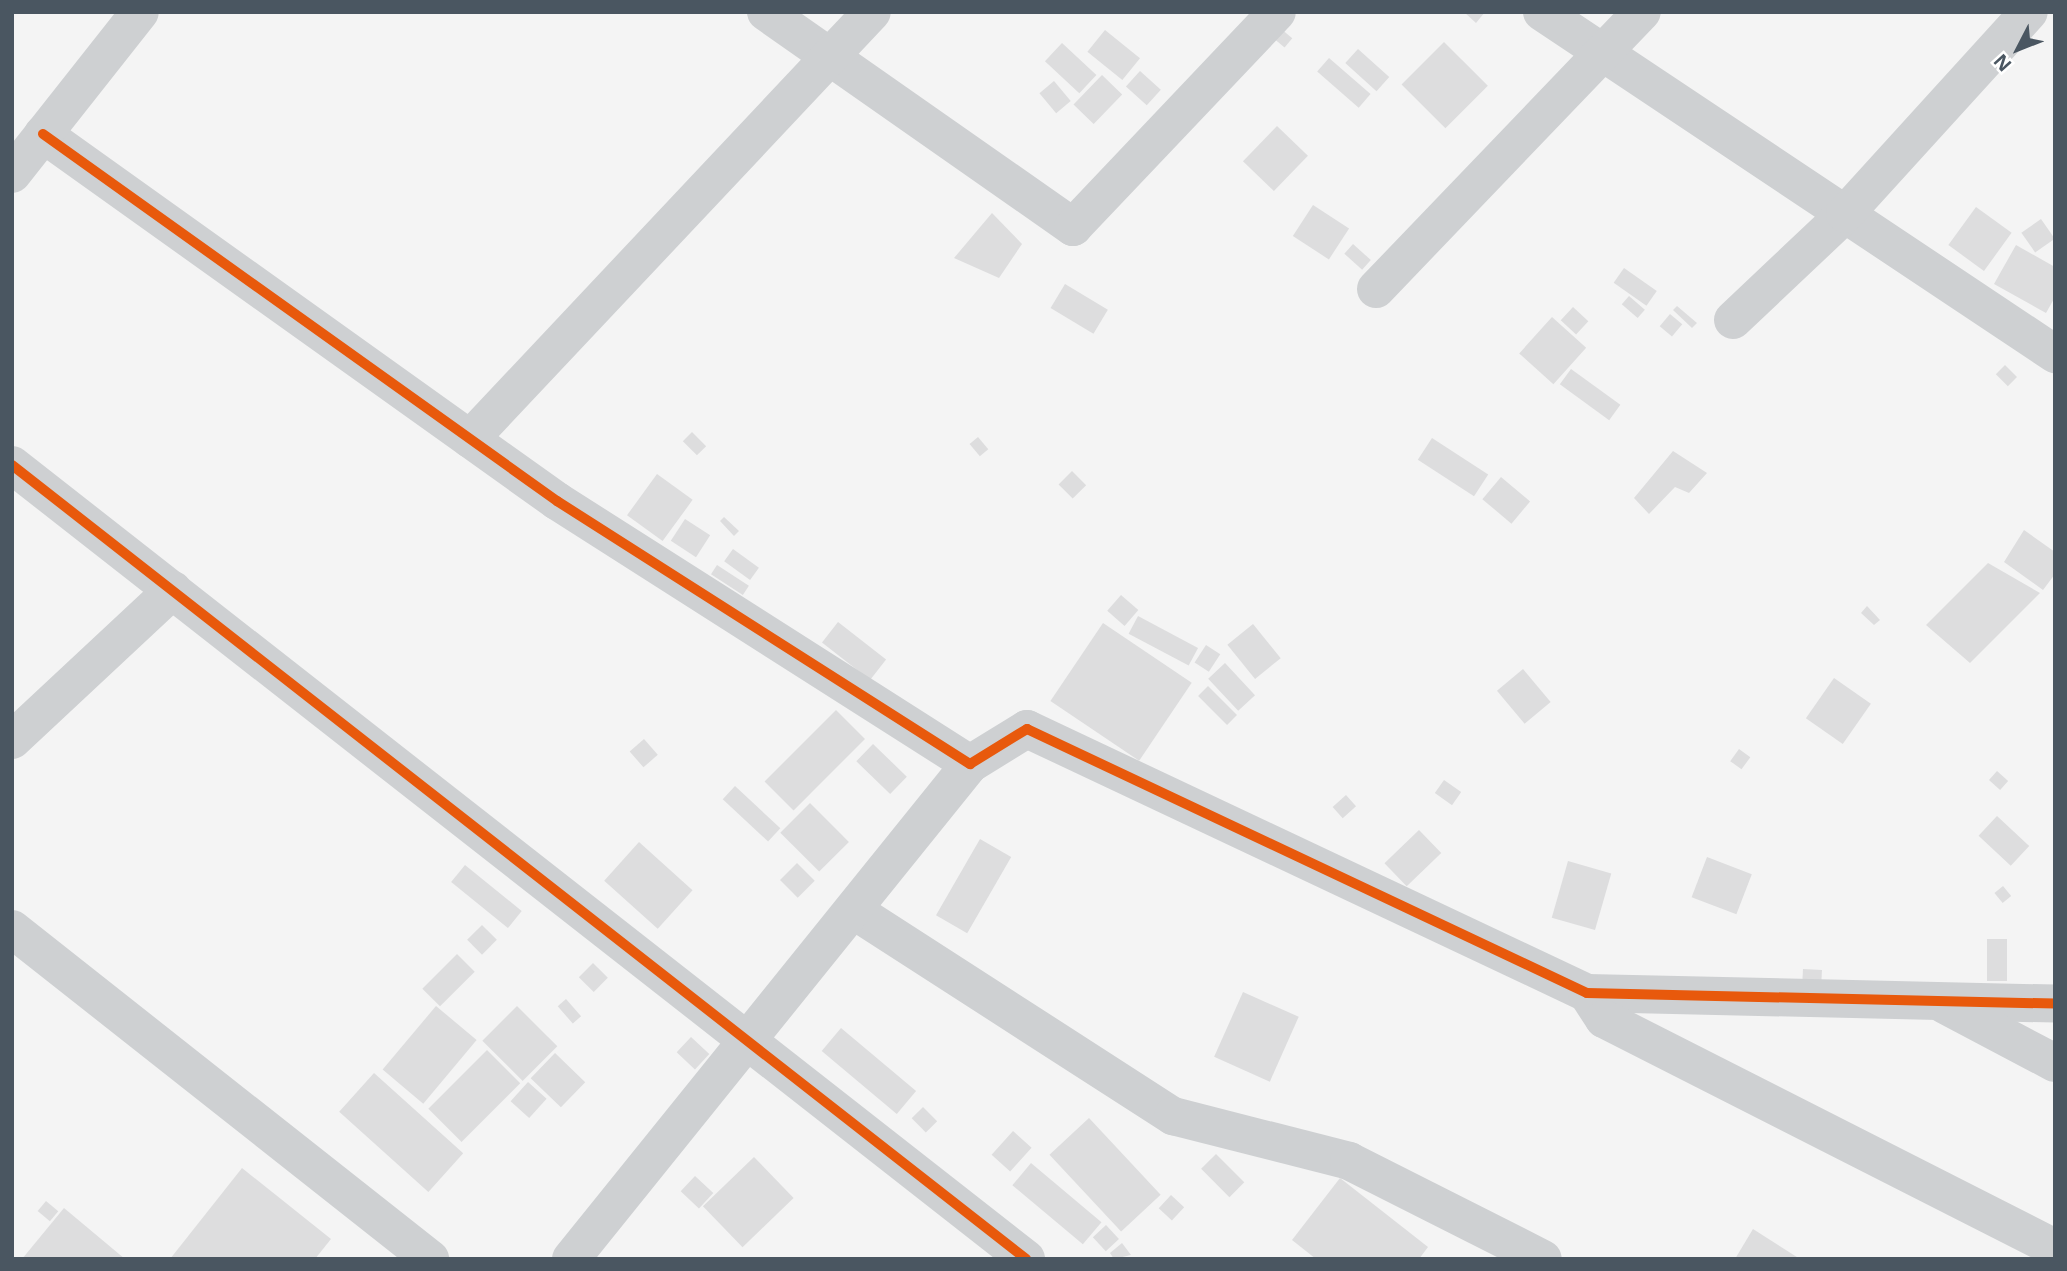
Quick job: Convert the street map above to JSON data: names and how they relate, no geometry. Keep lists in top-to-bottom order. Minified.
{"north":"bottom left"}
